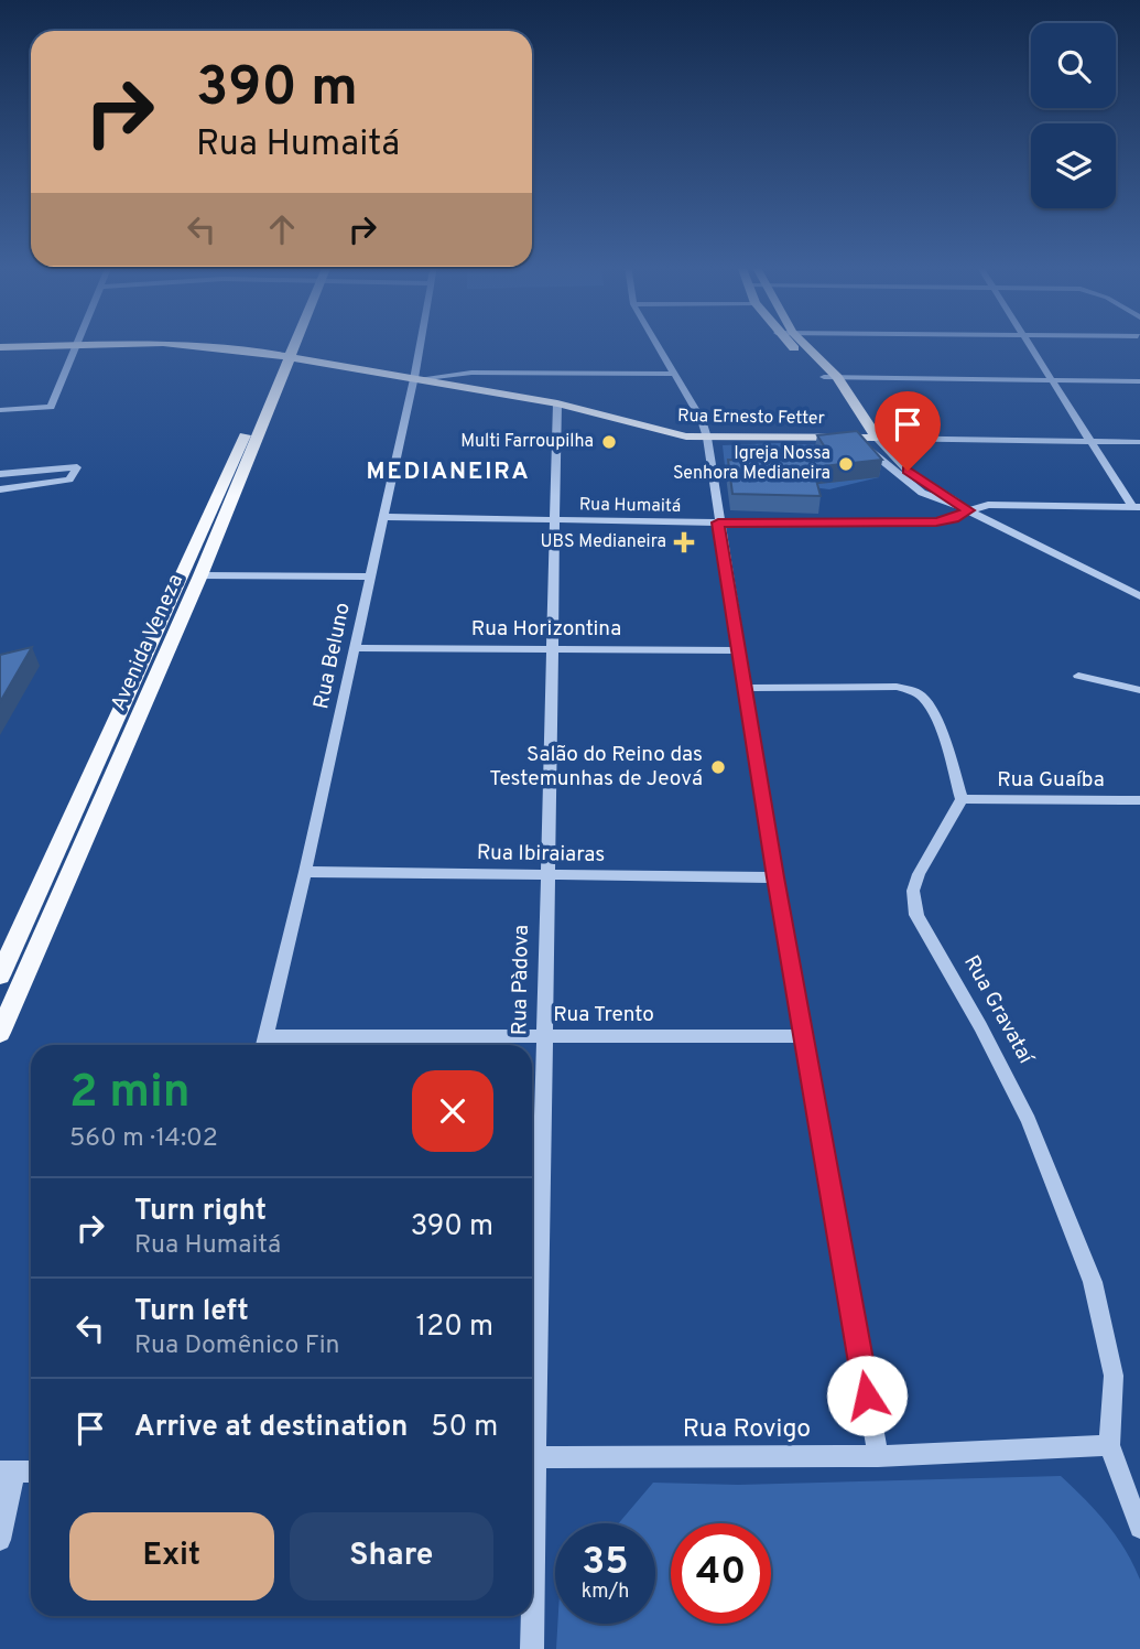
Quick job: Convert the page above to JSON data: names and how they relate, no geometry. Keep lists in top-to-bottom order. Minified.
{"streets":{"main road":["Rua Ernesto Fetter","Avenida Veneza"],"street":["Rua Humaitá","Rua Horizontina","Rua Beluno","Rua Guaíba","Rua Ibiraiaras","Rua Pàdova","Rua Gravataí","Rua Trento","Rua Rovigo"]},"crossings":[["Rua Ernesto Fetter","Avenida Veneza"],["Rua Ernesto Fetter","Rua Beluno"],["Rua Ernesto Fetter","Rua Pàdova"],["Rua Humaitá","Rua Beluno"],["Rua Humaitá","Rua Pàdova"],["Rua Horizontina","Rua Beluno"],["Rua Horizontina","Rua Pàdova"],["Rua Beluno","Rua Ibiraiaras"],["Rua Beluno","Rua Trento"],["Rua Guaíba","Rua Gravataí"],["Rua Ibiraiaras","Rua Pàdova"],["Rua Pàdova","Rua Trento"],["Rua Gravataí","Rua Rovigo"]],"districts":["MEDIANEIRA"],"places":{"other":["Multi Farroupilha","Igreja Nossa Senhora Medianeira","Salão do Reino das Testemunhas de Jeová"],"health":["UBS Medianeira"]},"page":{"turn":["390 m","Rua Humaitá"],"heading":["2 min","560 m · 14:02"],"list":[{"name":"Turn right","note":"Rua Humaitá","value":"390 m"},{"name":"Turn left","note":"Rua Domênico Fin","value":"120 m"},{"name":"Arrive at destination","value":"50 m"}],"buttons":["Exit","Share"],"speed":"35 km/h","limit":"40"}}
